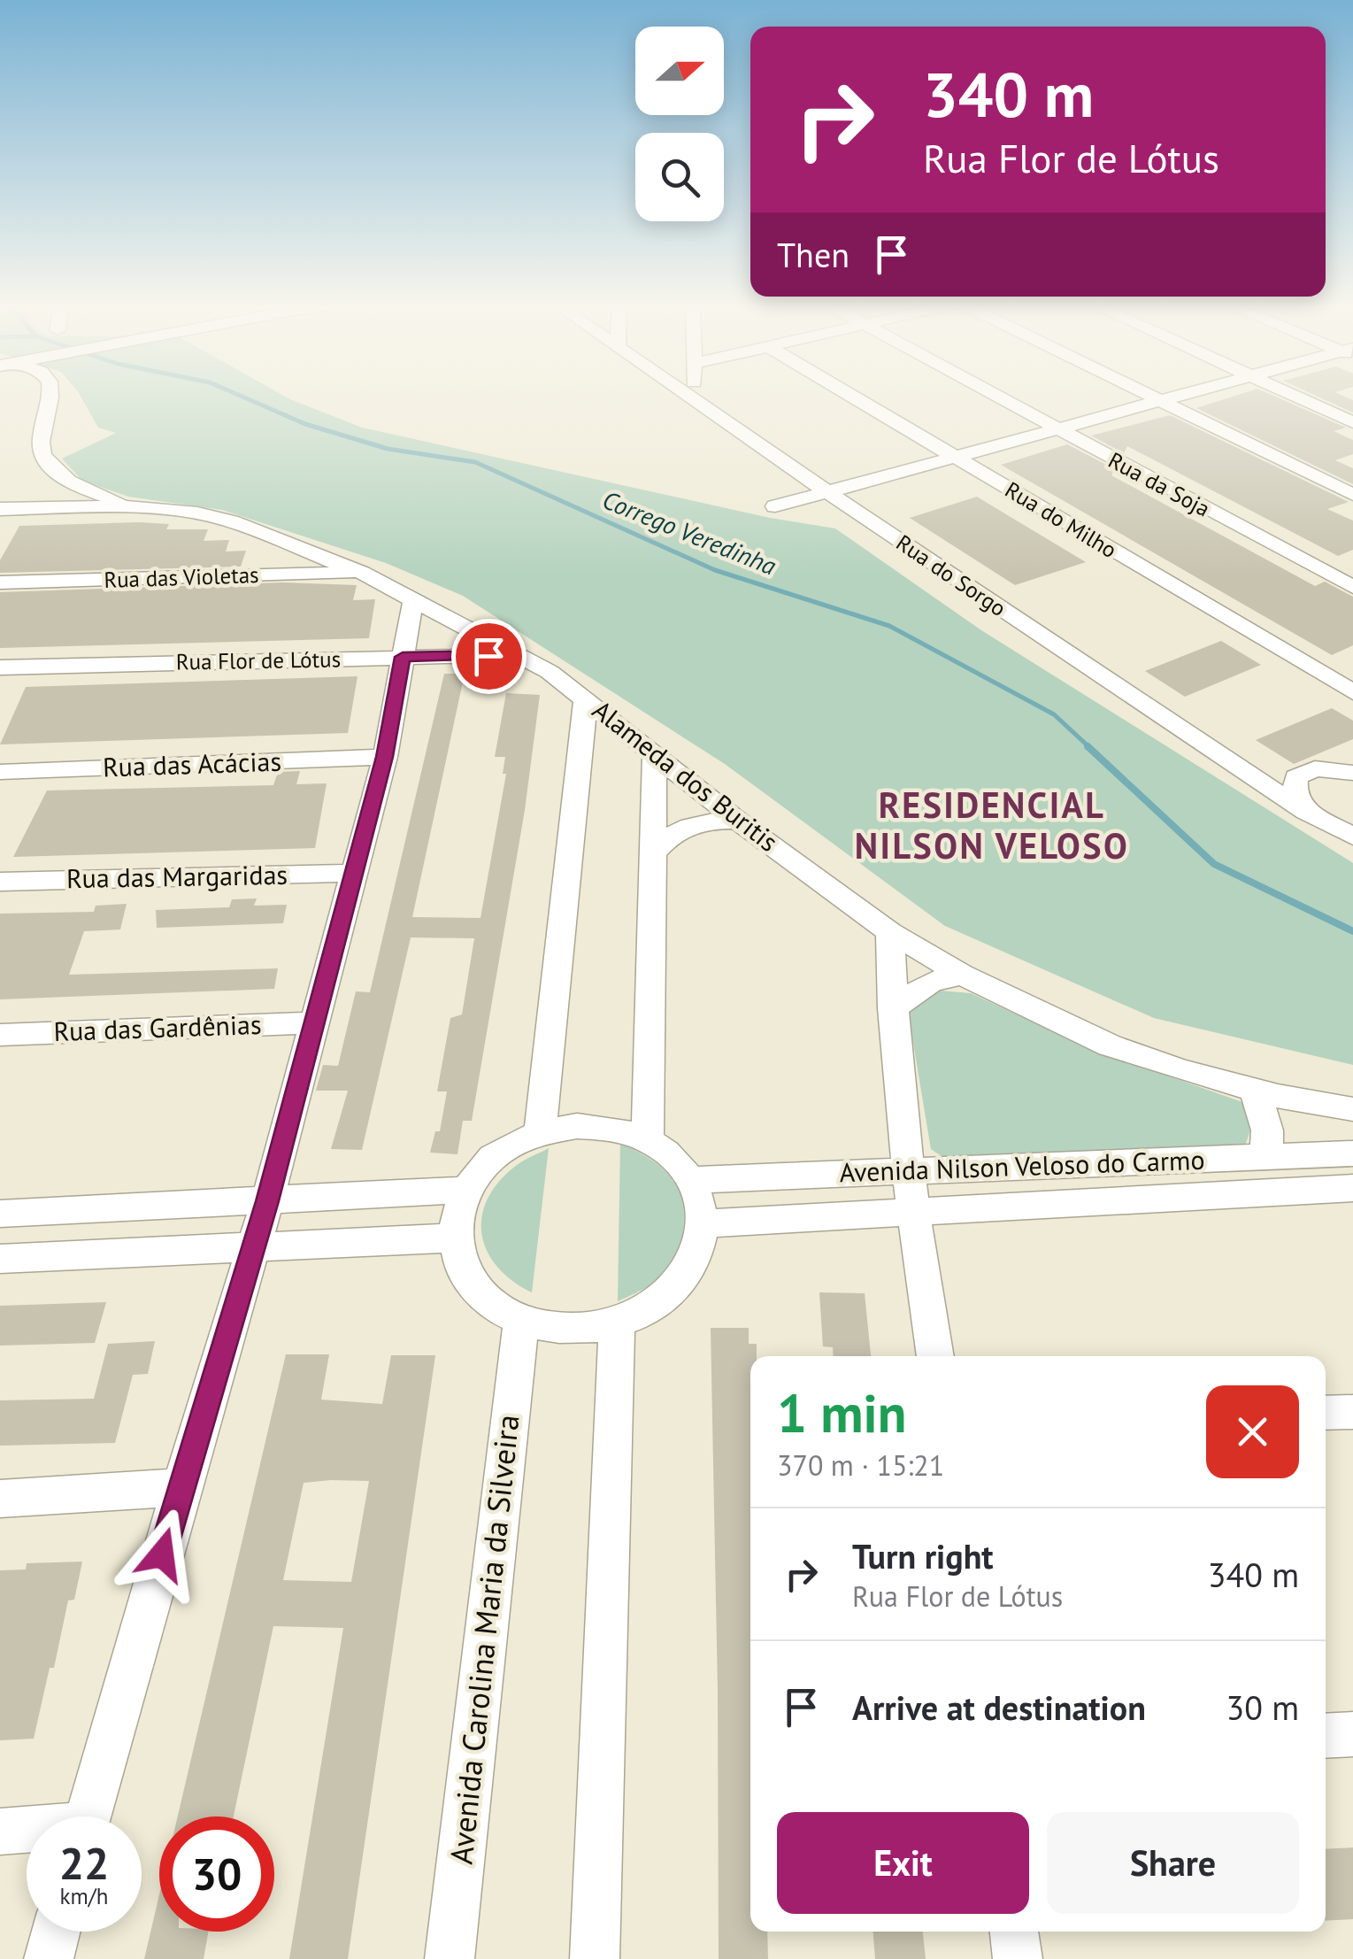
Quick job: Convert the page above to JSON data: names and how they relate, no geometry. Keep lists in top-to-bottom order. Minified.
{"streets":{"street":["Rua da Soja","Rua do Milho","Rua do Sorgo","Rua das Violetas","Rua Flor de Lótus","Rua das Acácias","Alameda dos Buritis","Rua das Margaridas","Rua das Gardênias","Avenida Nilson Veloso do Carmo","Avenida Carolina Maria da Silveira"]},"crossings":[["Rua das Violetas","Alameda dos Buritis"],["Rua Flor de Lótus","Alameda dos Buritis"],["Avenida Nilson Veloso do Carmo","Avenida Carolina Maria da Silveira"]],"districts":["RESIDENCIAL NILSON VELOSO"],"water":["Corrego Veredinha"],"north":"right","page":{"turn":["340 m","Rua Flor de Lótus"],"then":"Then","heading":["1 min","370 m · 15:21"],"list":[{"name":"Turn right","note":"Rua Flor de Lótus","value":"340 m"},{"name":"Arrive at destination","value":"30 m"}],"buttons":["Exit","Share"],"speed":"22 km/h","limit":"30"}}
